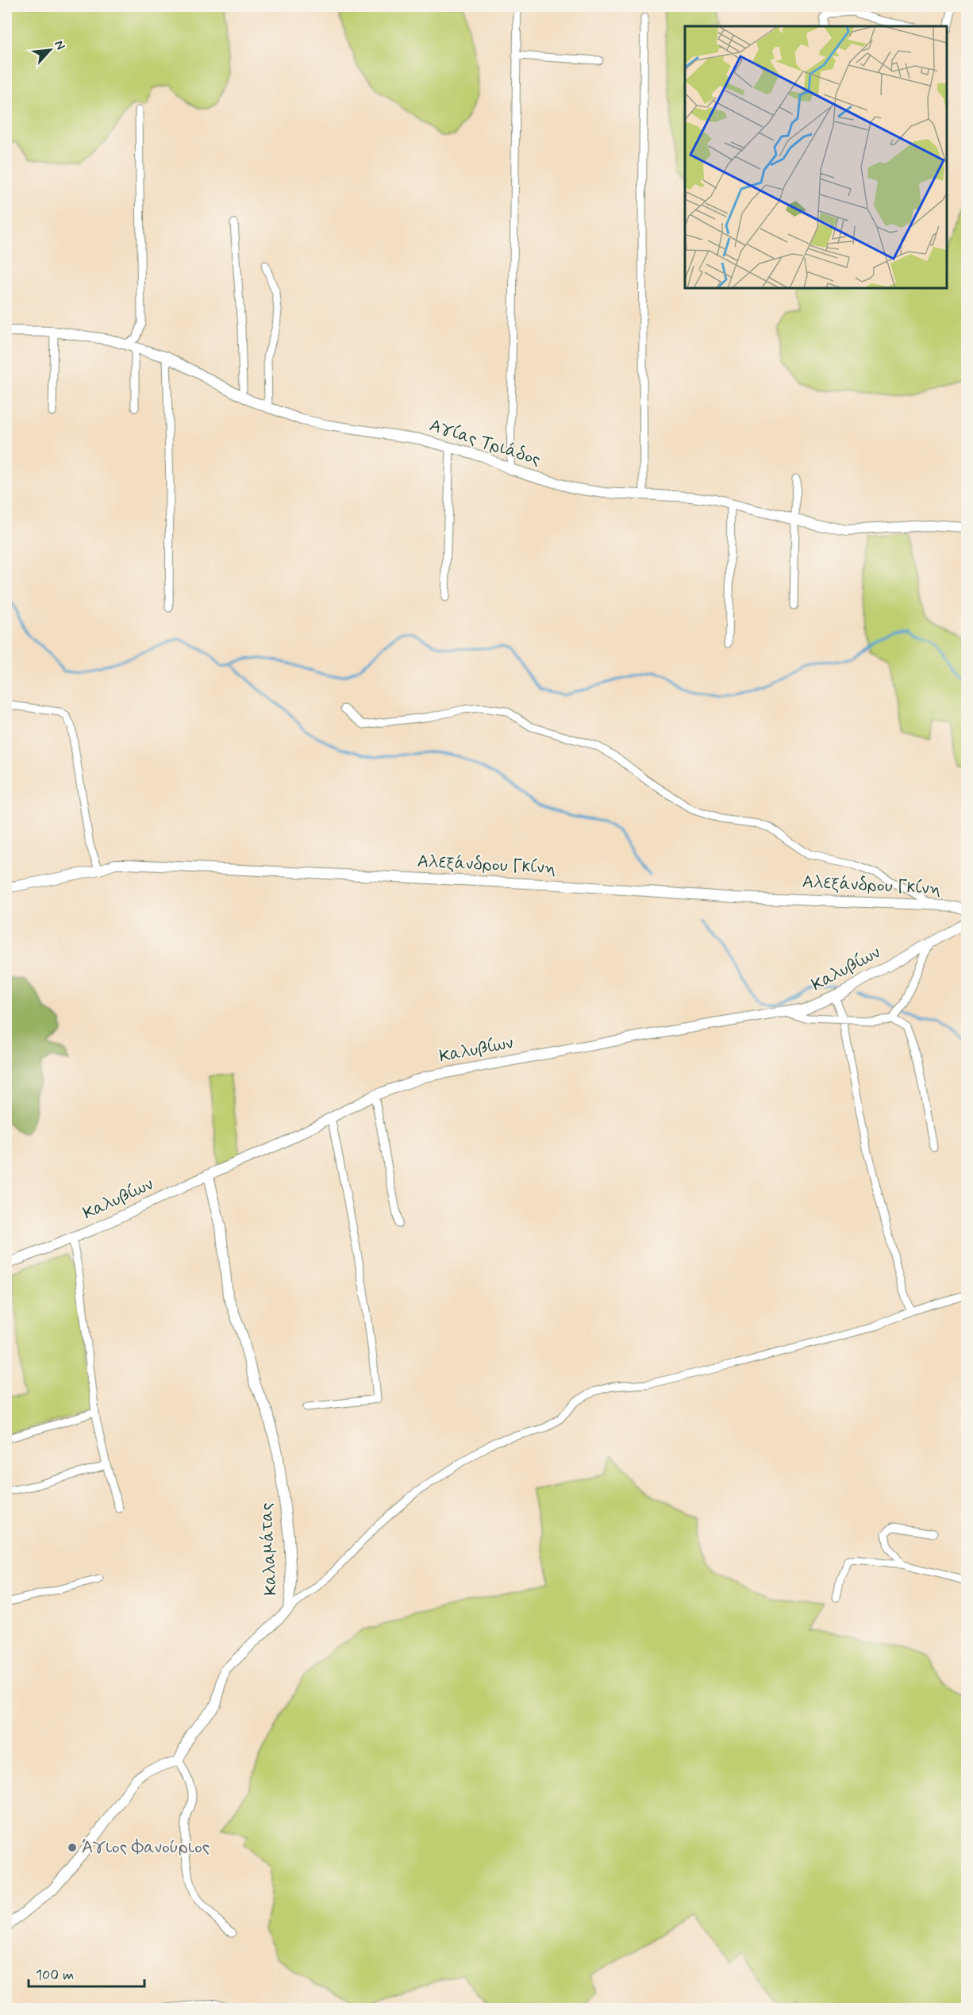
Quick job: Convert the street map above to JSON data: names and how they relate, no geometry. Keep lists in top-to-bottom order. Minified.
{"streets":{"street":["Αγίας Τριάδος","Αλεξάνδρου Γκίνη","Καλυβίων","Καλαμάτας"]},"crossings":[["Καλυβίων","Καλαμάτας"]],"places":["Άγιος Φανούριος"],"scale_bar":"100 m","north":"top right"}
